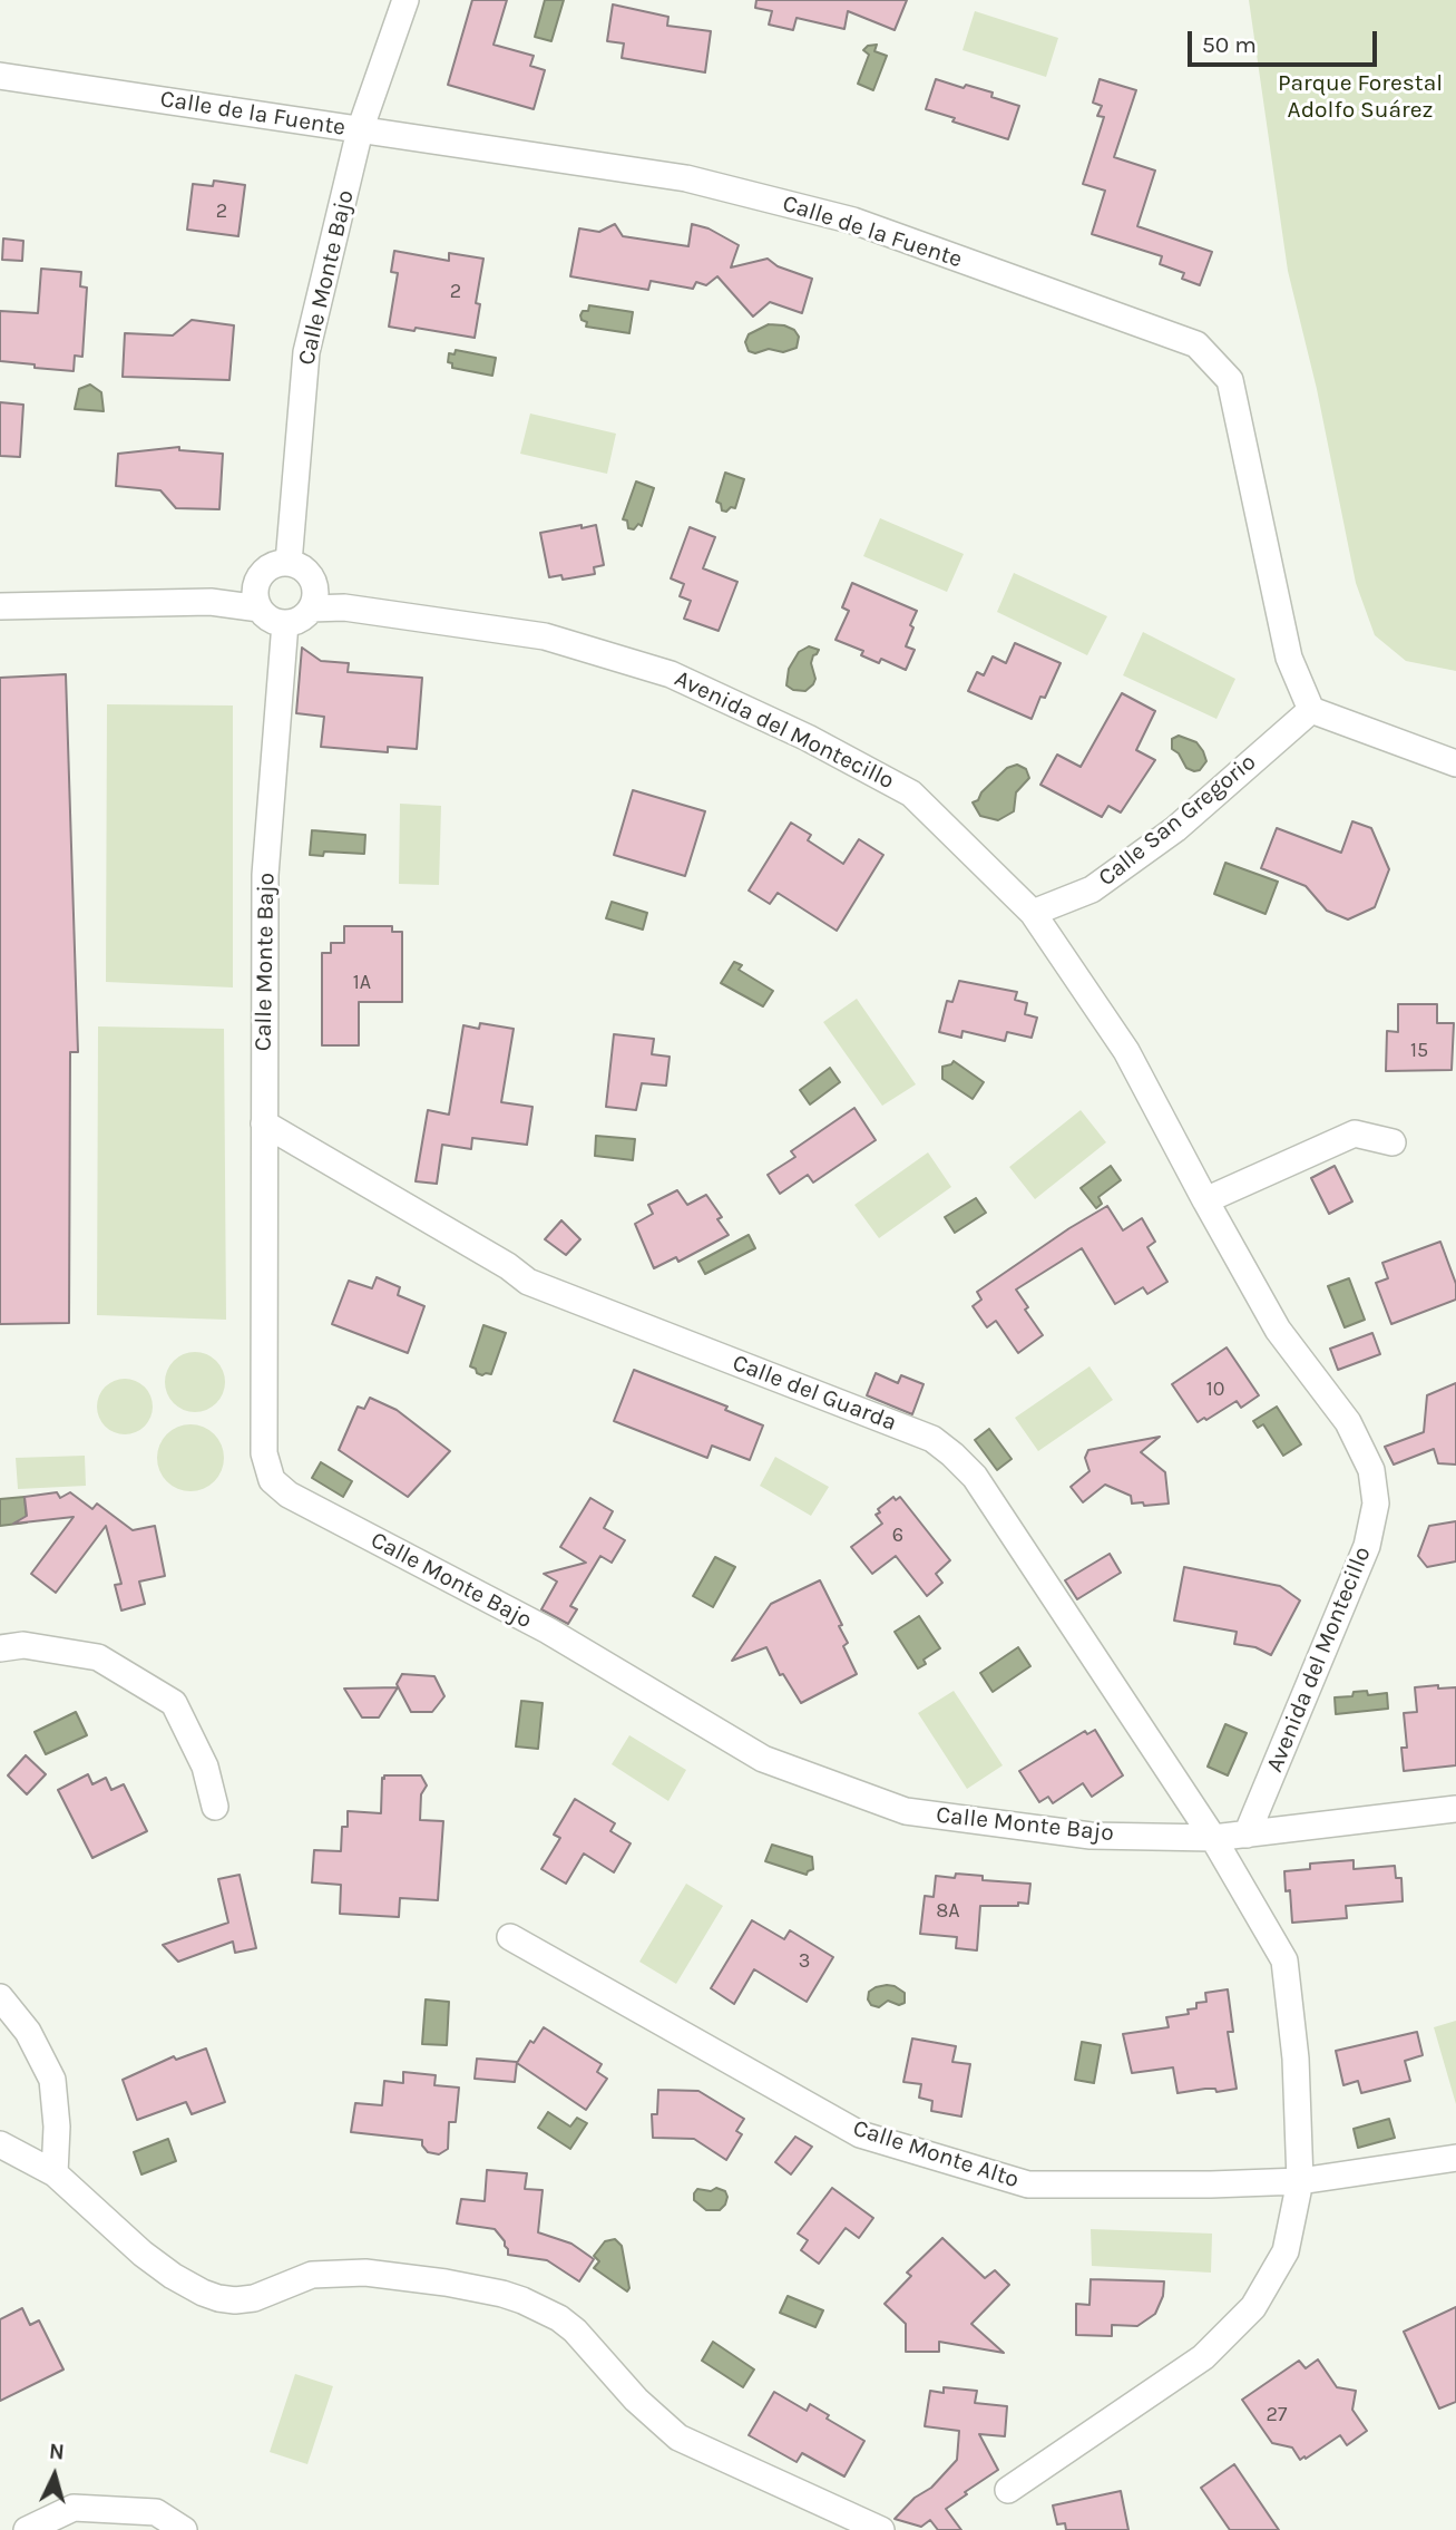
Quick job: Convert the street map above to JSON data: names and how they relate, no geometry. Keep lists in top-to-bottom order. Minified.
{"streets":{"street":["Calle de la Fuente","Calle Monte Bajo","Avenida del Montecillo","Calle San Gregorio","Calle del Guarda","Calle Monte Alto"]},"crossings":[["Calle de la Fuente","Calle Monte Bajo"],["Calle de la Fuente","Calle San Gregorio"],["Calle Monte Bajo","Avenida del Montecillo"],["Calle Monte Bajo","Calle del Guarda"],["Avenida del Montecillo","Calle San Gregorio"]],"parks":["Parque Forestal Adolfo Suárez"],"house_numbers":["2","2","1A","15","10","6","8A","3","27"],"scale_bar":"50 m","north":"top"}
